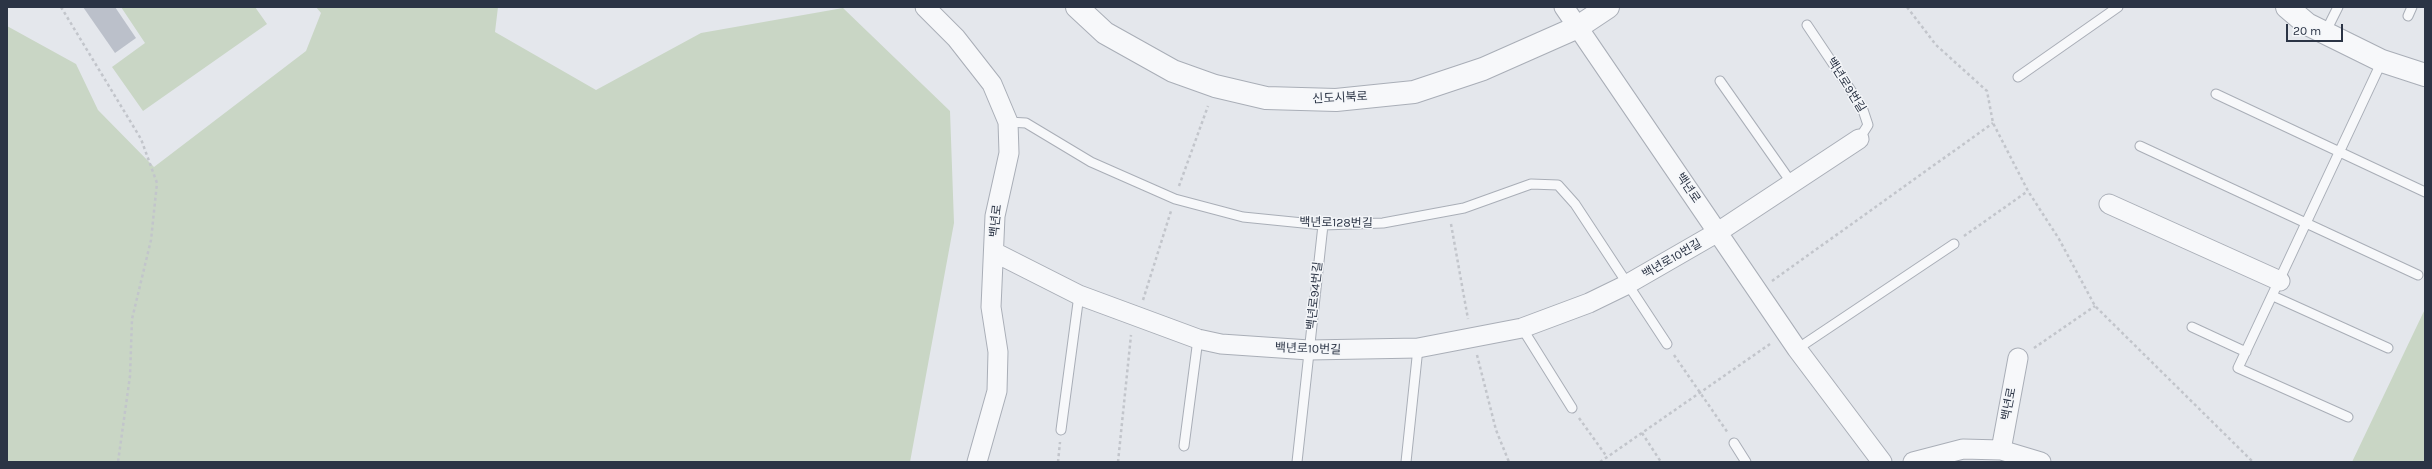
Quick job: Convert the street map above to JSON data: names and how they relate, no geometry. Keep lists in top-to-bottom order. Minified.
{"streets":{"street":["백년로9번길","신도시북로","백년로","백년로10번길"],"lane":["백년로128번길","백년로94번길"]},"crossings":[["백년로9번길","백년로"],["백년로9번길","백년로10번길"],["신도시북로","백년로"],["백년로","백년로128번길"],["백년로","백년로10번길"],["백년로128번길","백년로10번길"],["백년로128번길","백년로94번길"],["백년로10번길","백년로94번길"]],"scale_bar":"20 m"}
